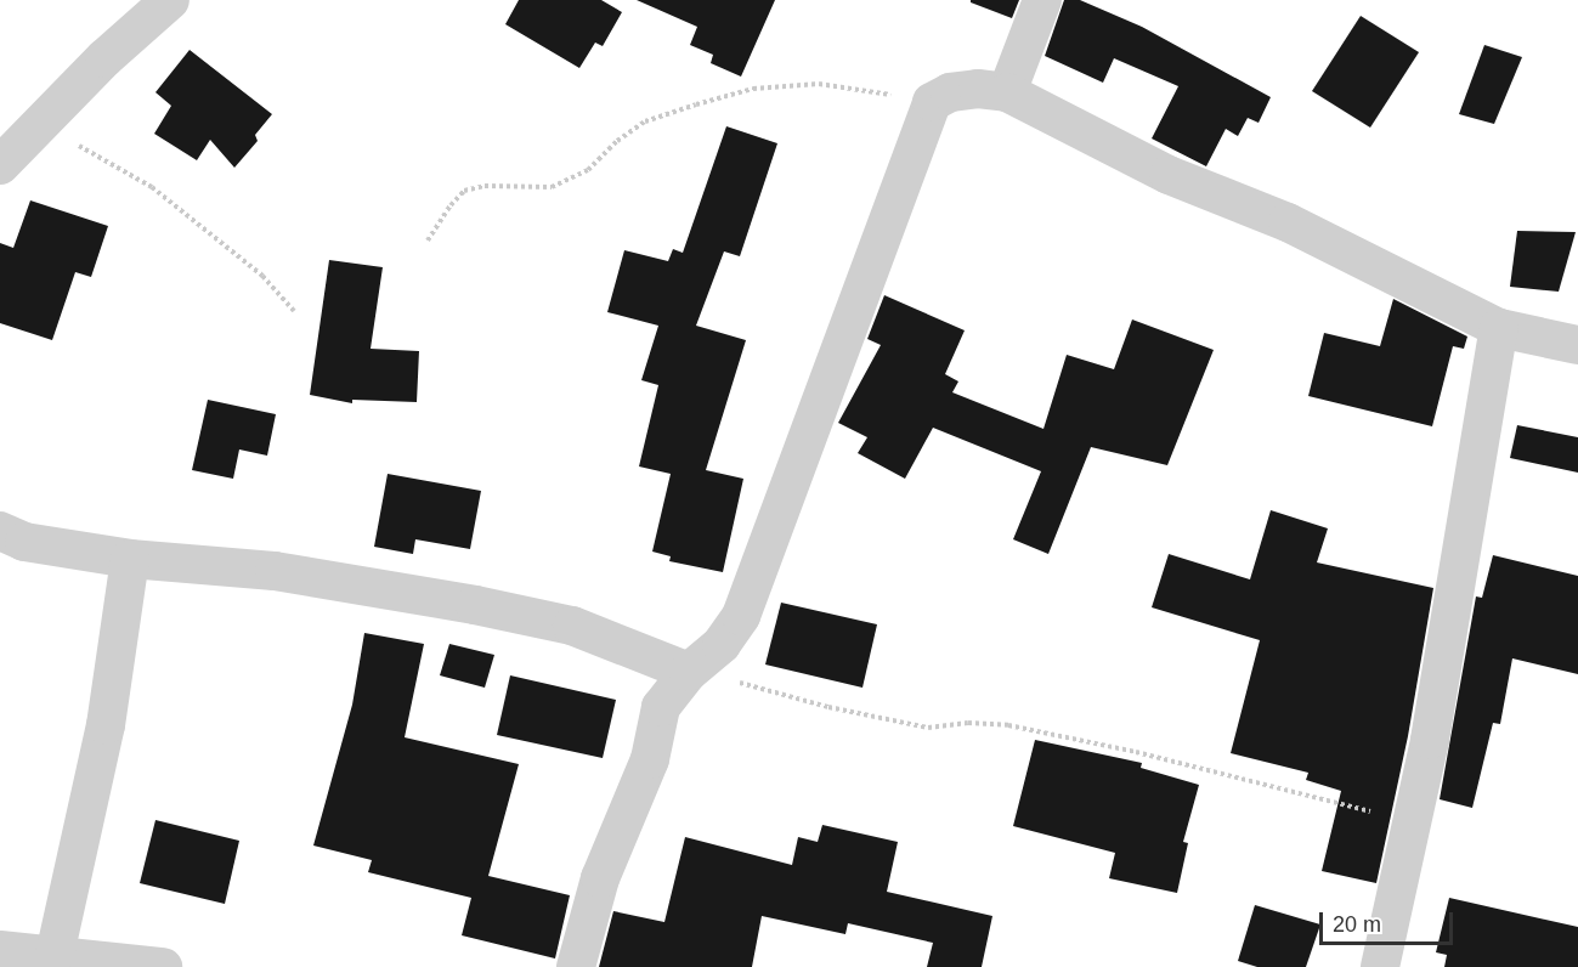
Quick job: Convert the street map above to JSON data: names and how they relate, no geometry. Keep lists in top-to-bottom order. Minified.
{"scale_bar":"20 m"}
